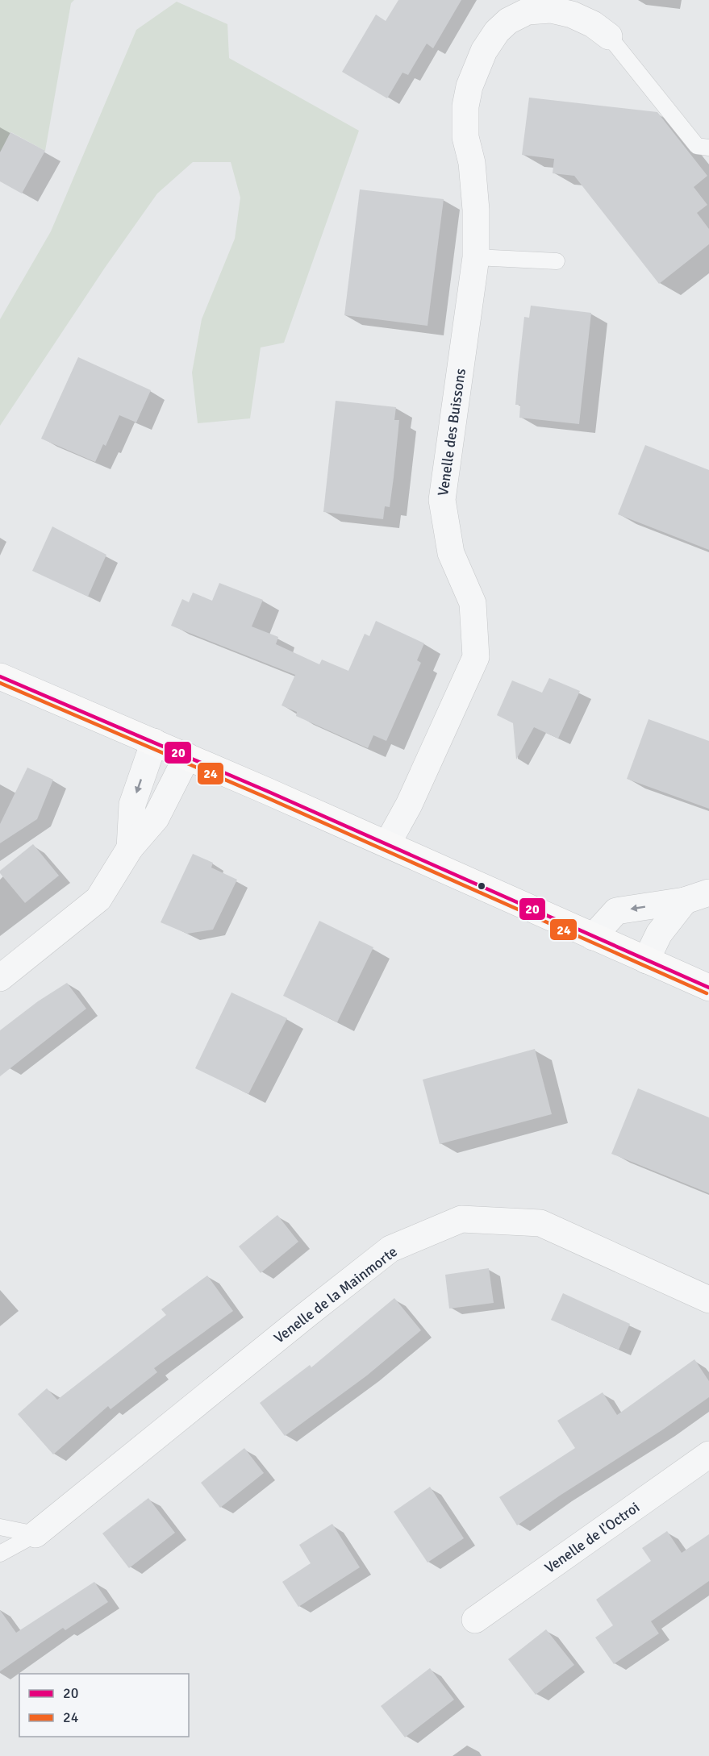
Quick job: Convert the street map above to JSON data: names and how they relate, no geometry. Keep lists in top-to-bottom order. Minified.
{"streets":{"street":["Venelle des Buissons","Venelle de la Mainmorte","Venelle de l'Octroi"]},"lines":["transit line 20","transit line 24"],"legend":["20","24"]}
